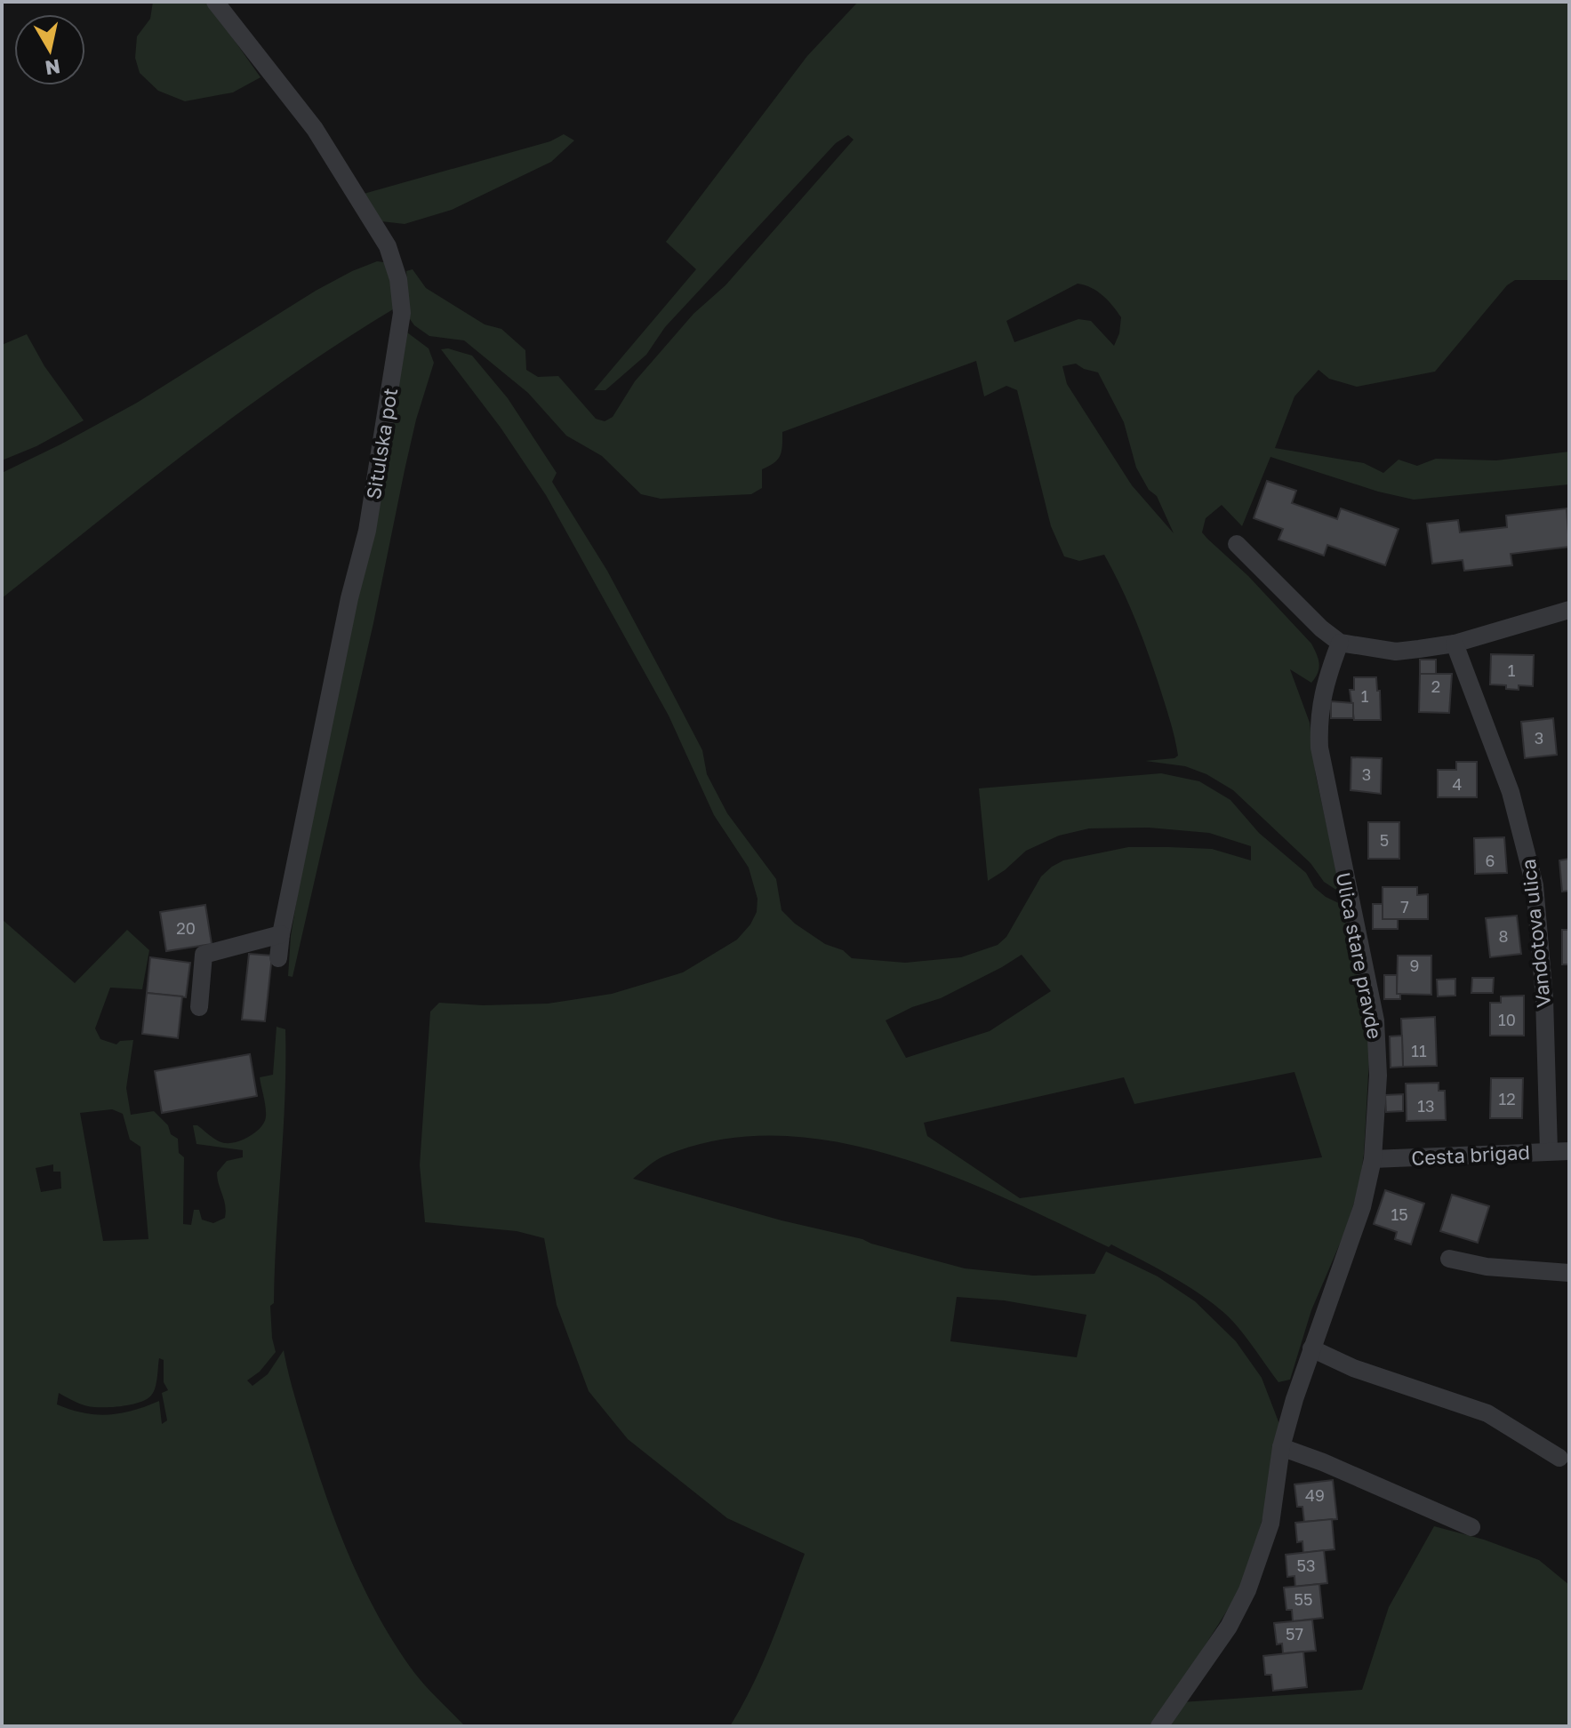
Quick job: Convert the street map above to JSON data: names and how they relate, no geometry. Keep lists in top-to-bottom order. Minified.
{"streets":{"street":["Situlska pot","Vandotova ulica","Ulica stare pravde","Cesta brigad"]},"crossings":[["Vandotova ulica","Cesta brigad"],["Ulica stare pravde","Cesta brigad"]],"house_numbers":["1","2","1","3","3","4","5","6","7","20","8","9","10","11","12","13","15","49","53","55","57"],"north":"bottom"}
